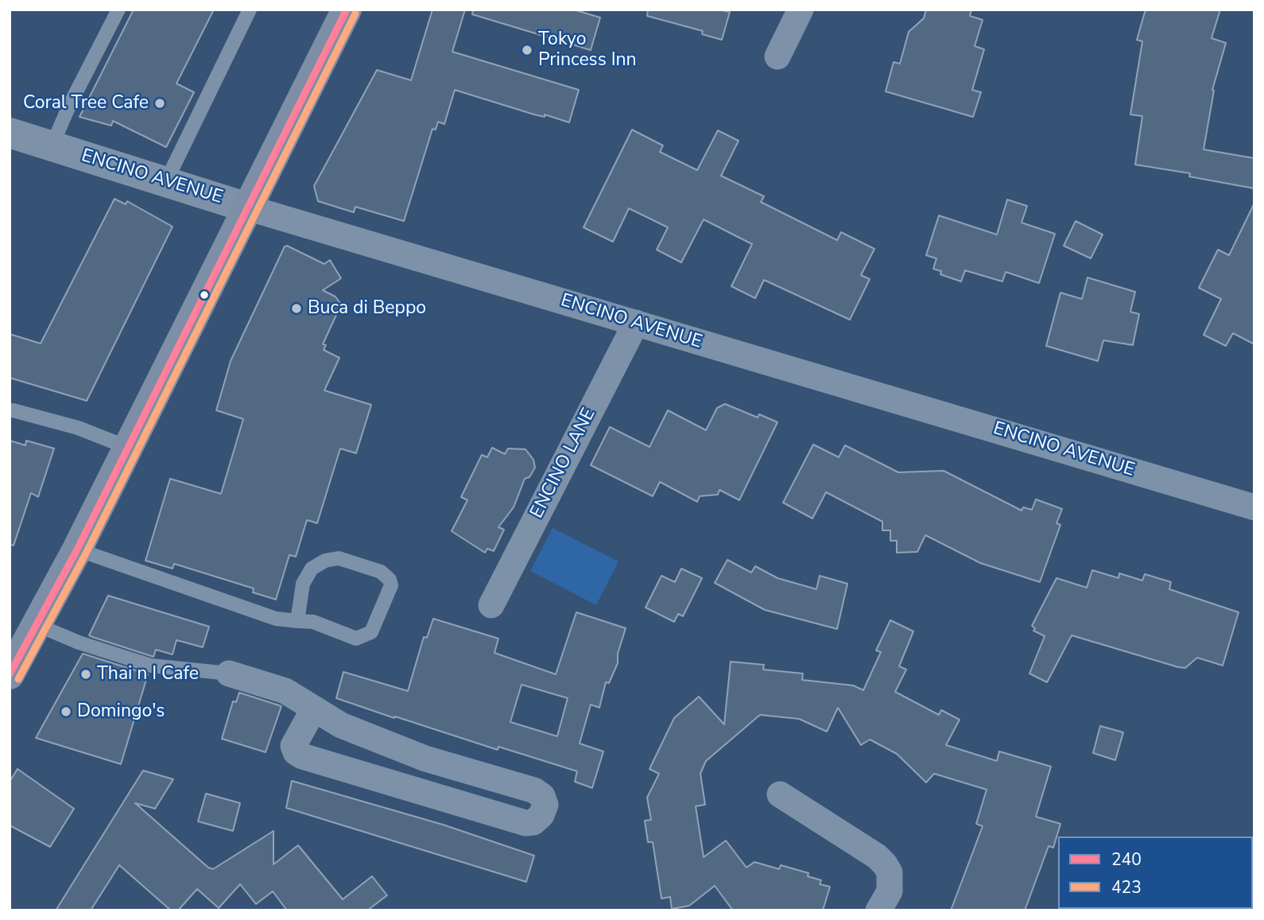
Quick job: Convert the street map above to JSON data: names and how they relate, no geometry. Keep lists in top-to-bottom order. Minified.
{"streets":{"street":["ENCINO AVENUE","ENCINO LANE"]},"crossings":[["ENCINO AVENUE","ENCINO LANE"]],"places":["Tokyo Princess Inn","Coral Tree Cafe","Buca di Beppo","Thai n I Cafe","Domingo's"],"lines":["transit line 240","transit line 423"],"legend":["240","423"]}
